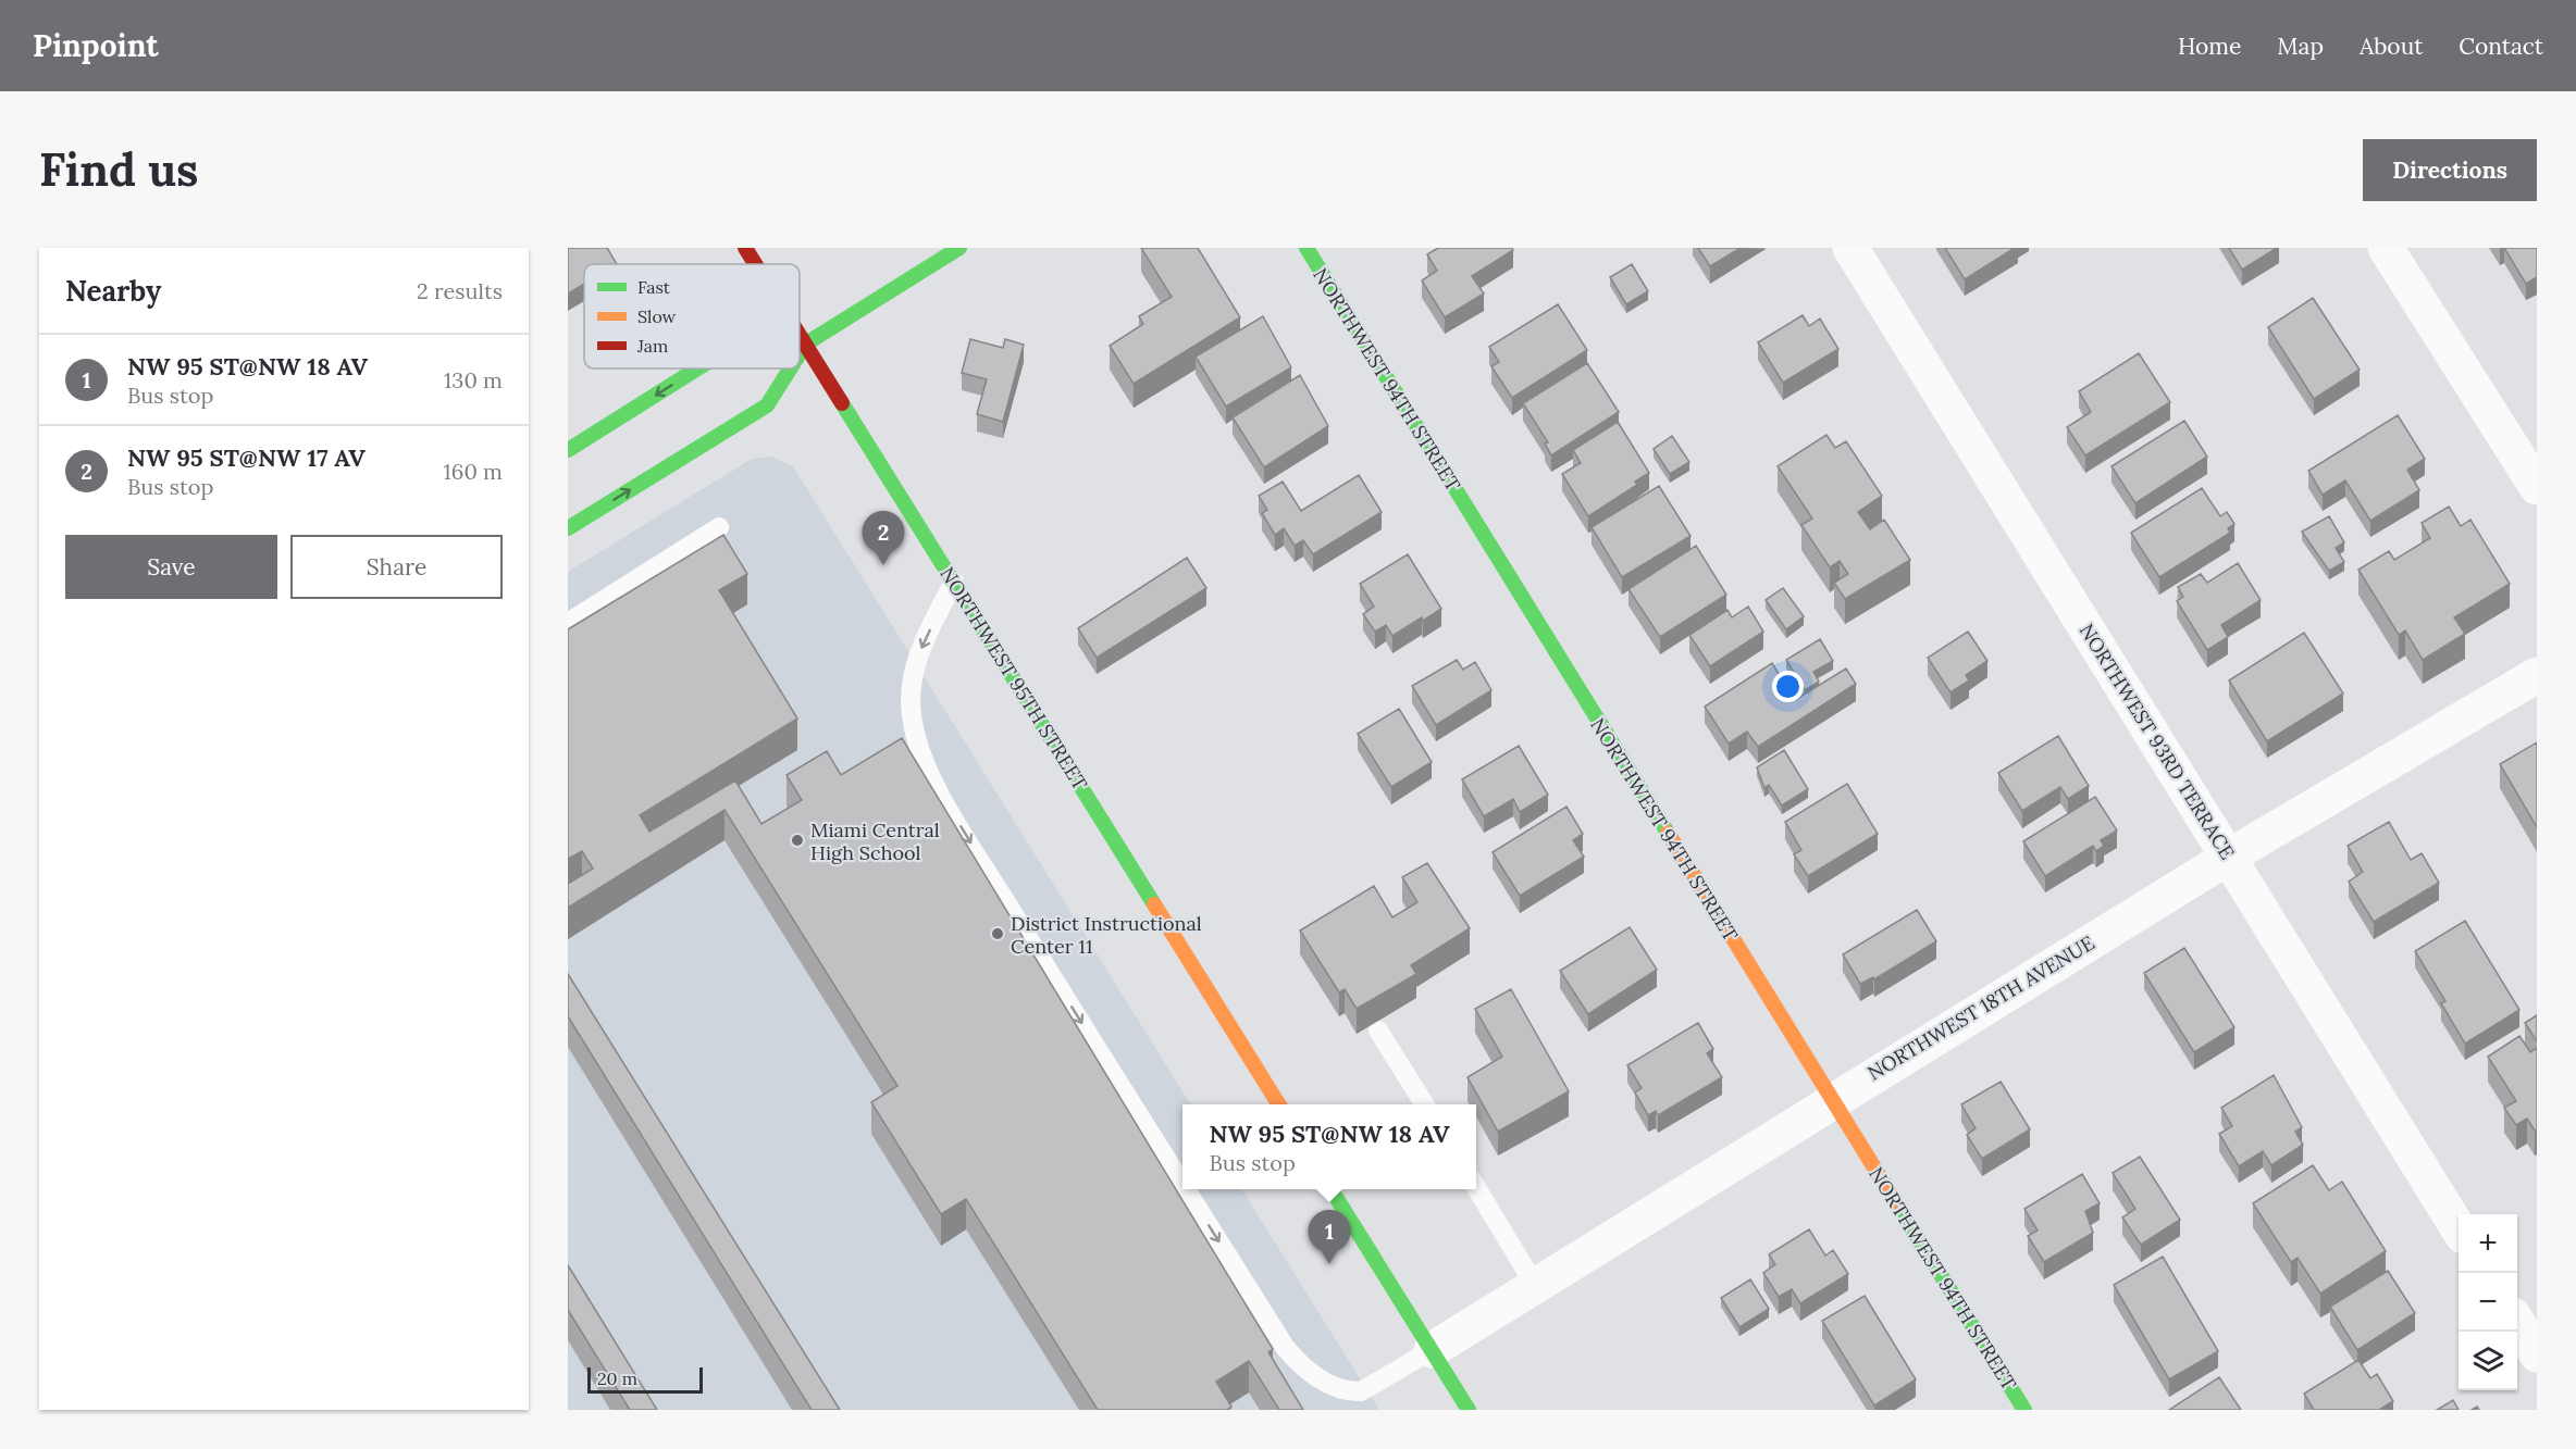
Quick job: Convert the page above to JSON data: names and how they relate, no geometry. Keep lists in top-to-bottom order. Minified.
{"streets":{"main road":["NORTHWEST 94TH STREET","NORTHWEST 95TH STREET"],"street":["NORTHWEST 93RD TERRACE","NORTHWEST 18TH AVENUE"]},"crossings":[["NORTHWEST 94TH STREET","NORTHWEST 18TH AVENUE"],["NORTHWEST 93RD TERRACE","NORTHWEST 18TH AVENUE"]],"places":["Miami Central High School","District Instructional Center 11"],"legend":["Fast","Slow","Jam"],"scale_bar":"20 m","page":{"header":"Pinpoint","nav":["Home","Map","About","Contact"],"buttons":["Directions",["Save","Share"]],"title":"Find us","heading":["Nearby","2 results"],"list":[{"mark":"1","name":"NW 95 ST@NW 18 AV","note":"Bus stop","value":"130 m"},{"mark":"2","name":"NW 95 ST@NW 17 AV","note":"Bus stop","value":"160 m"}],"pins":["2","1"],"popup":["NW 95 ST@NW 18 AV","Bus stop"],"map_buttons":["+","−"],"scale":"20 m"}}
